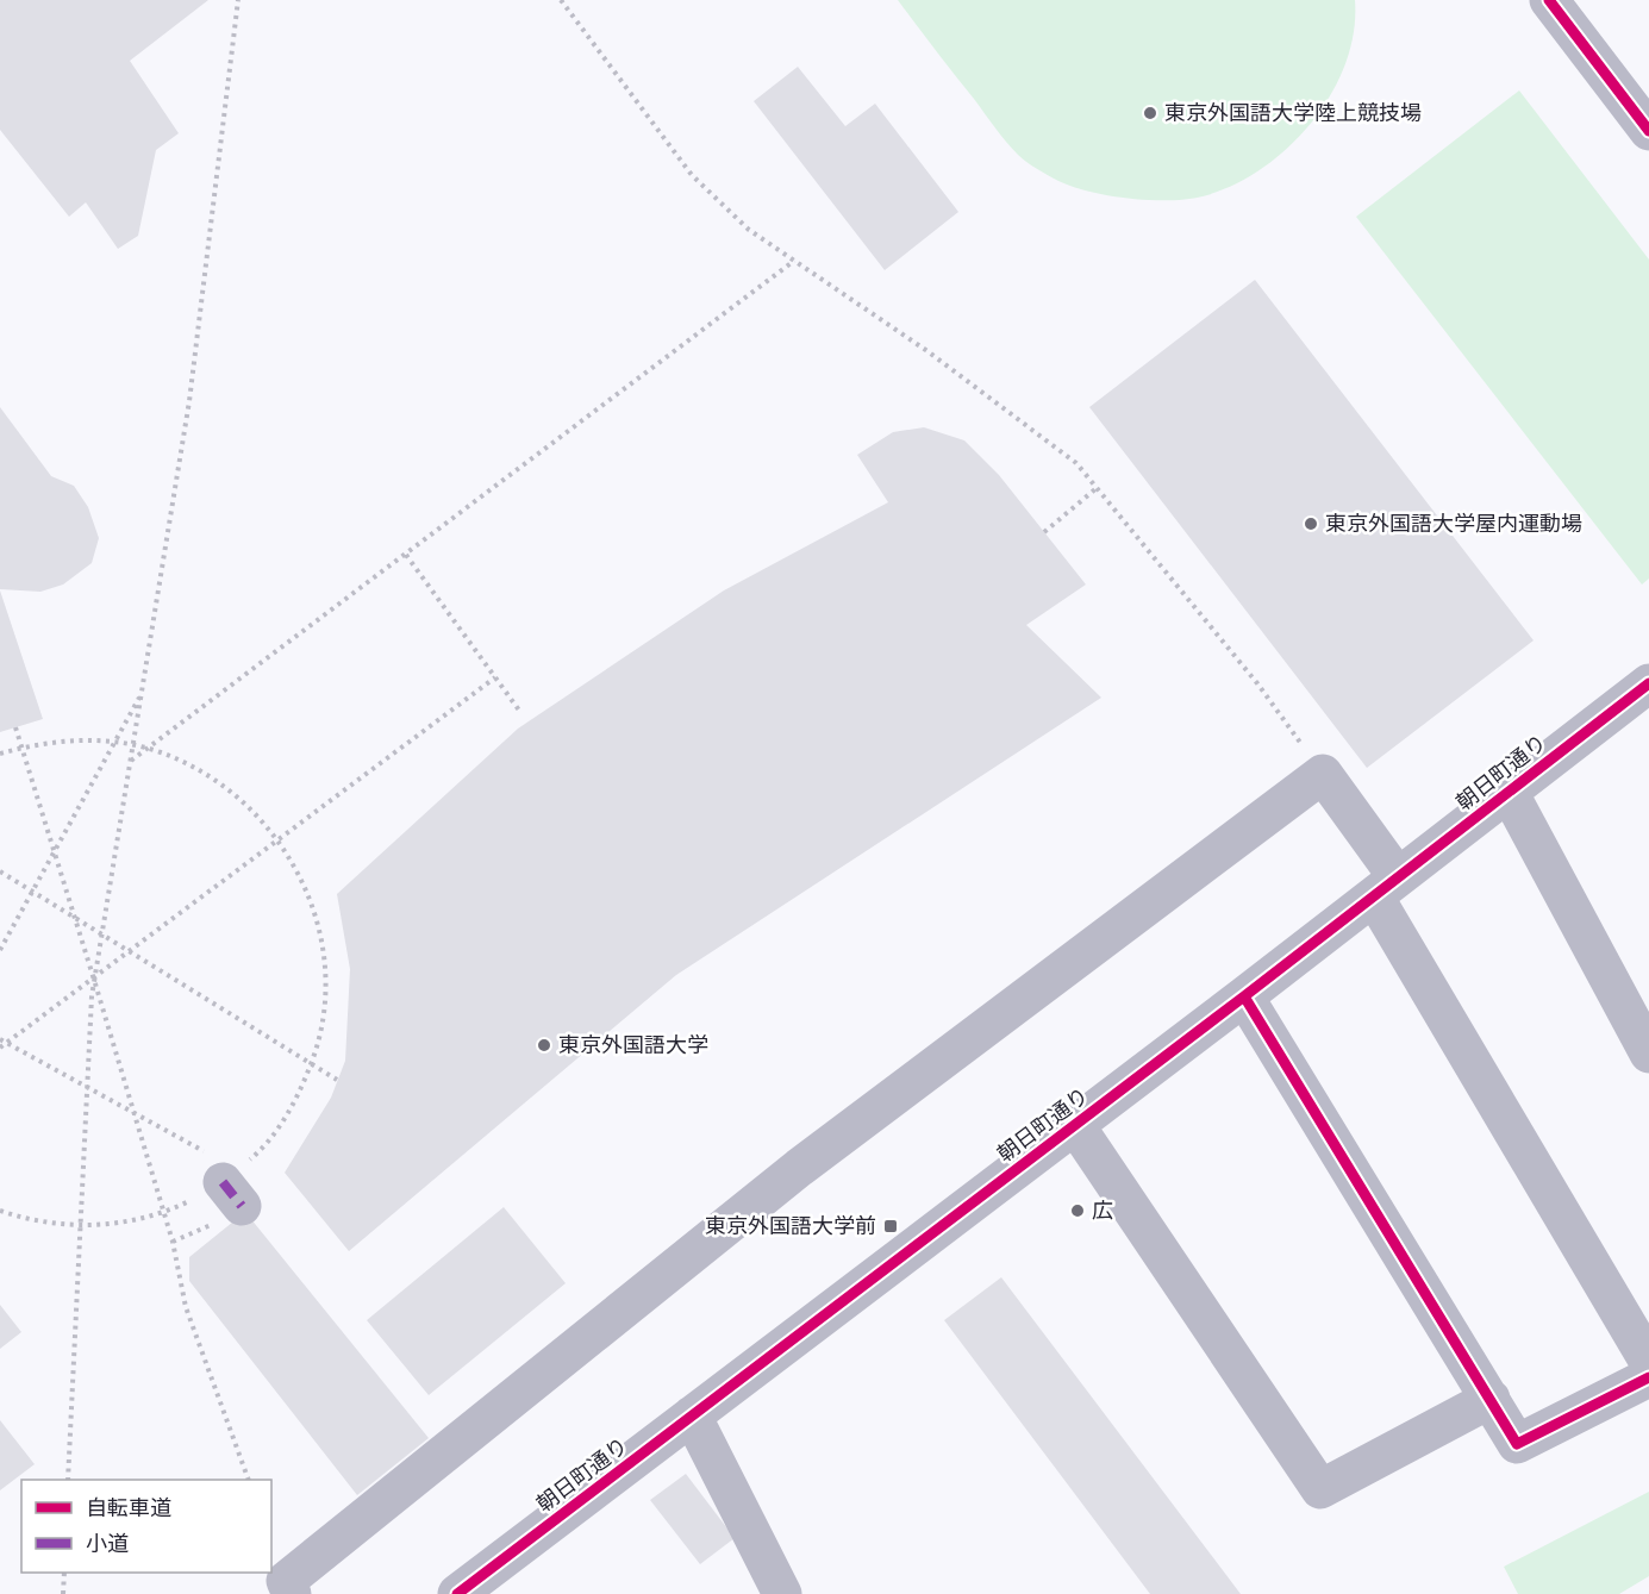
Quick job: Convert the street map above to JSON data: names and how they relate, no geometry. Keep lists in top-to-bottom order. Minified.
{"streets":{"street":["朝日町通り"]},"places":{"other":["東京外国語大学陸上競技場","東京外国語大学屋内運動場","東京外国語大学","広"],"transit":["東京外国語大学前"]},"legend":["自転車道","小道"]}
